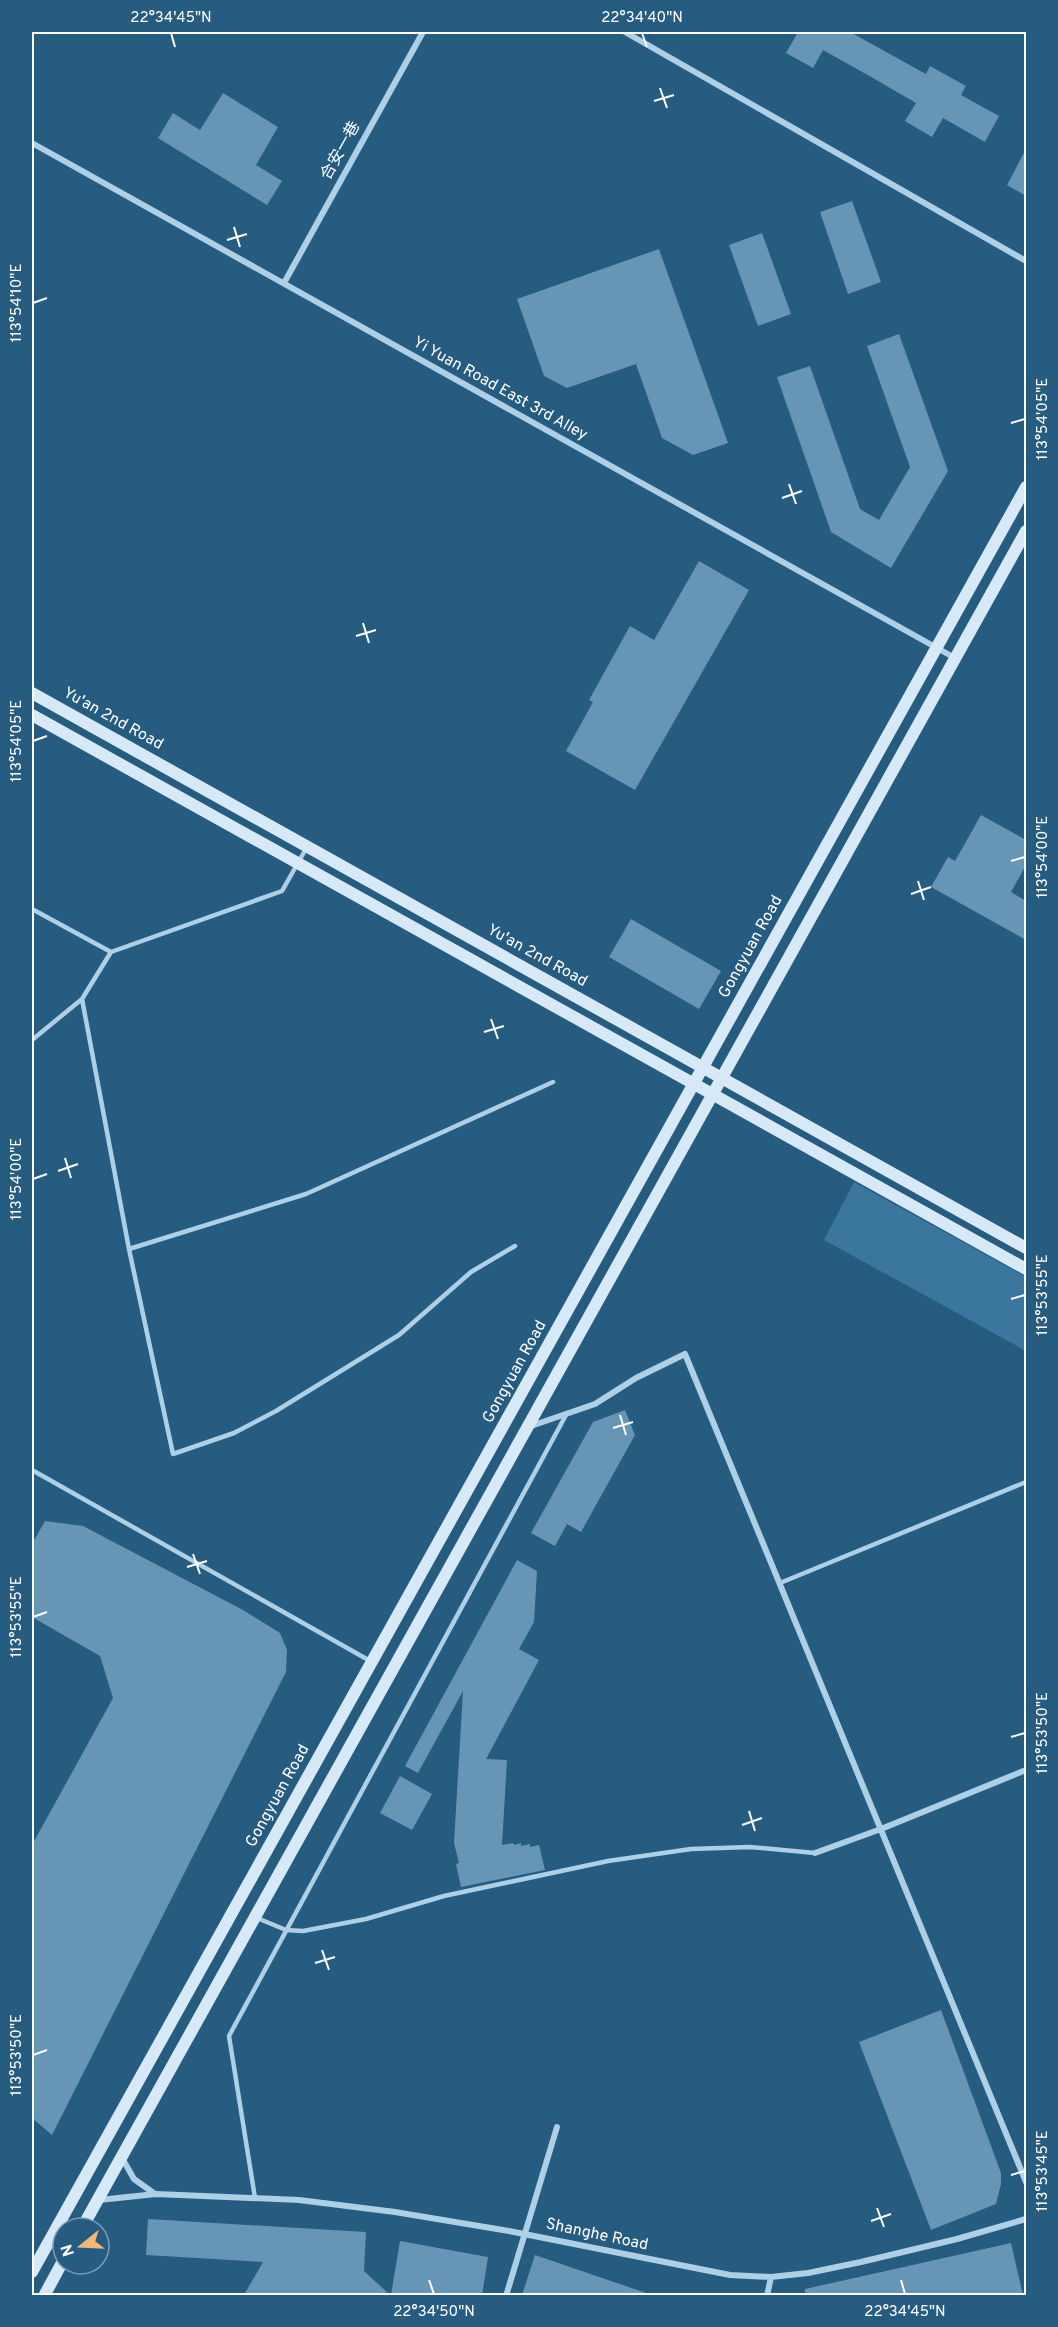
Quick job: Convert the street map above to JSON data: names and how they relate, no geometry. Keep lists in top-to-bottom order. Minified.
{"streets":{"main road":["Yu'an 2nd Road","Gongyuan Road"],"street":["合安一巷","Yi Yuan Road East 3rd Alley","Shanghe Road"]},"crossings":[["合安一巷","Yi Yuan Road East 3rd Alley"],["Yi Yuan Road East 3rd Alley","Gongyuan Road"],["Yu'an 2nd Road","Gongyuan Road"]],"north":"left","coordinates":["22°34'45\"N","22°34'40\"N","113°54'10\"E","113°54'05\"E","113°54'00\"E","113°53'55\"E","113°53'50\"E","113°53'45\"E","22°34'50\"N"]}
